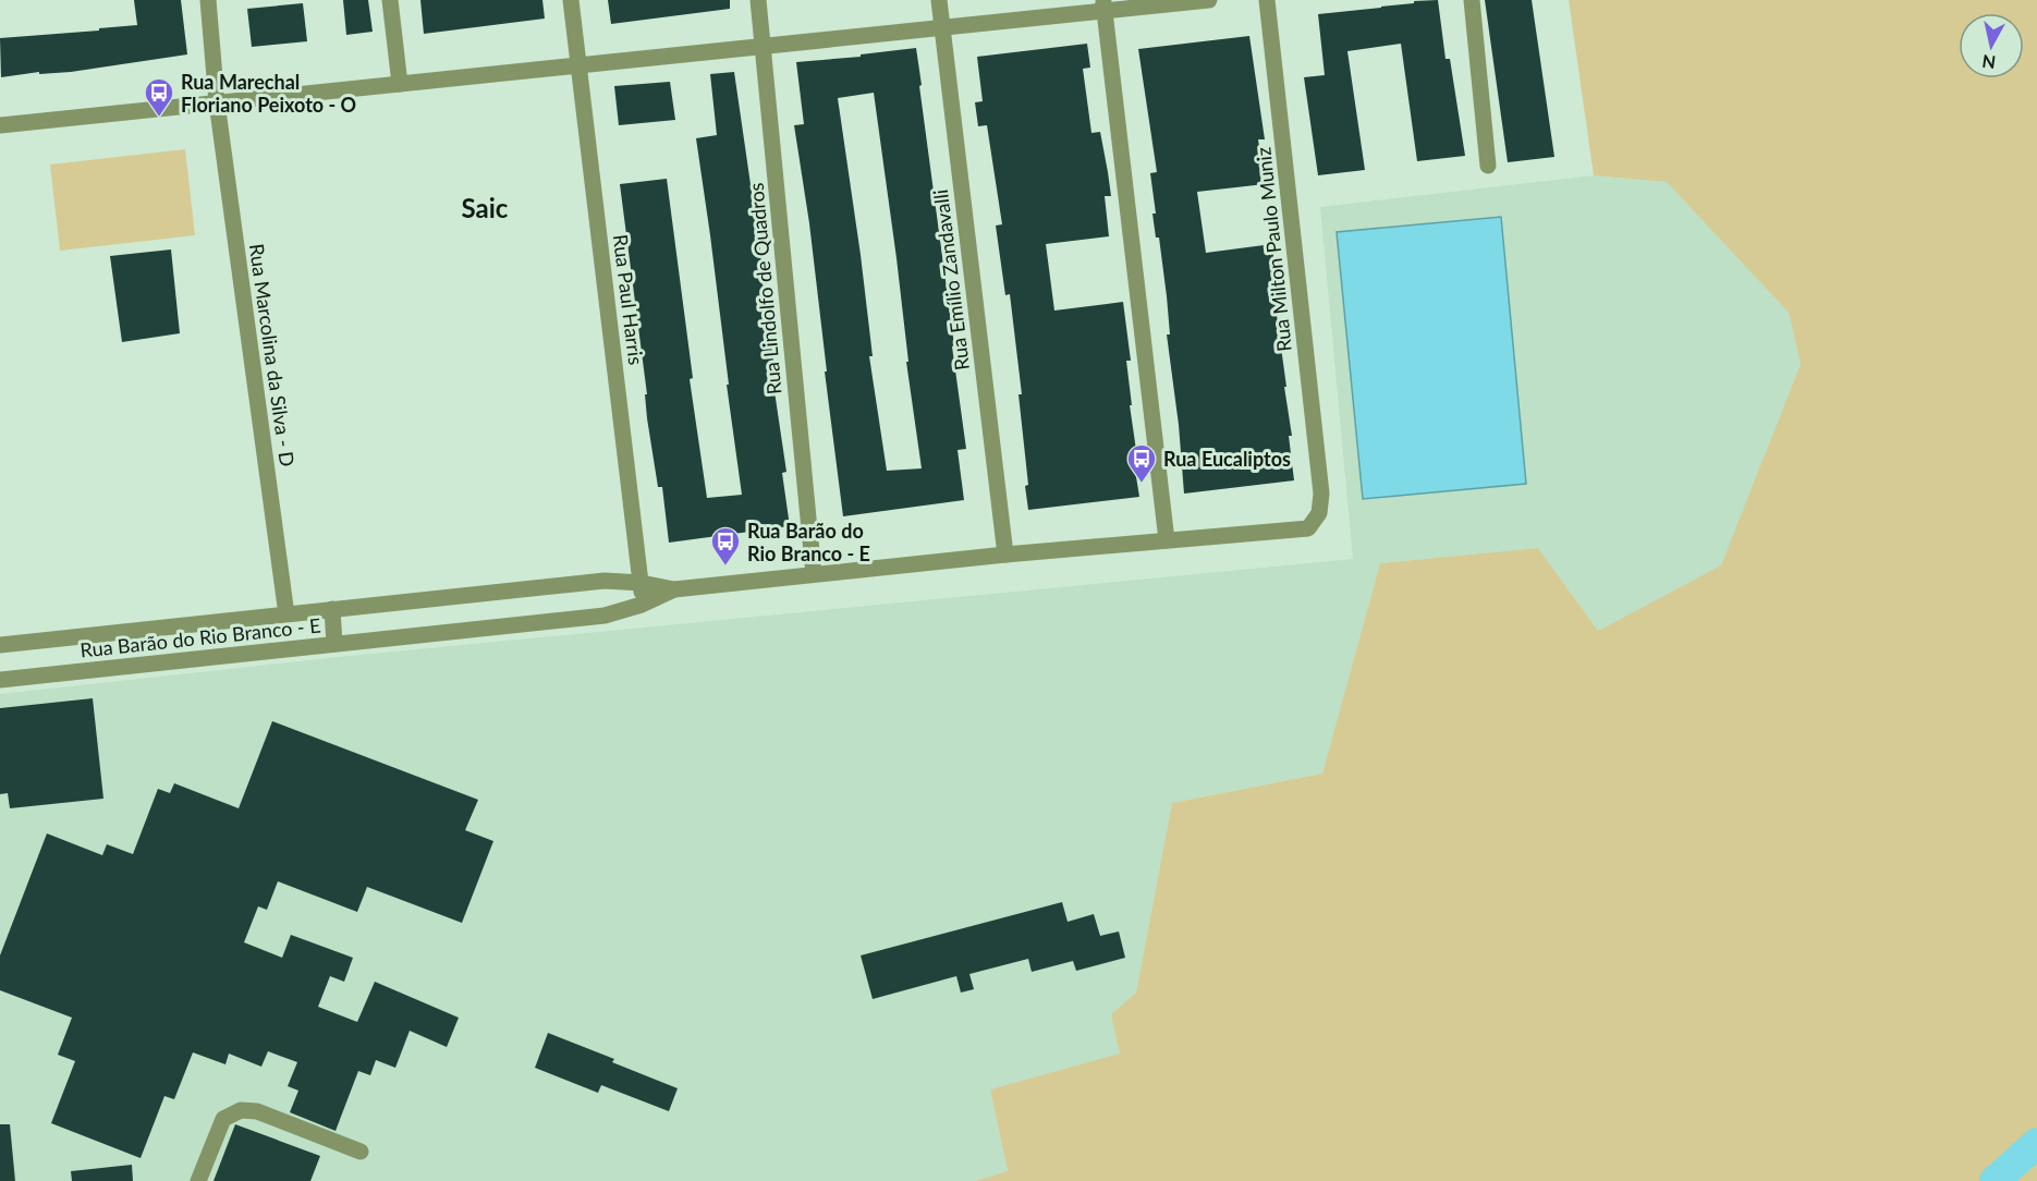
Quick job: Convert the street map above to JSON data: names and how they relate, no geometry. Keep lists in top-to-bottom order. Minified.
{"streets":{"street":["Rua Milton Paulo Muniz","Rua Emílio Zandavalli","Rua Lindolfo de Quadros","Rua Paul Harris","Rua Marcolina da Silva - D","Rua Barão do Rio Branco - E"]},"crossings":[["Rua Milton Paulo Muniz","Rua Barão do Rio Branco - E"],["Rua Emílio Zandavalli","Rua Barão do Rio Branco - E"],["Rua Lindolfo de Quadros","Rua Barão do Rio Branco - E"],["Rua Paul Harris","Rua Barão do Rio Branco - E"],["Rua Marcolina da Silva - D","Rua Barão do Rio Branco - E"]],"districts":["Saic"],"places":{"bus stop":["Rua Marechal Floriano Peixoto - O","Rua Eucaliptos","Rua Barão do Rio Branco - E"]},"north":"bottom"}
